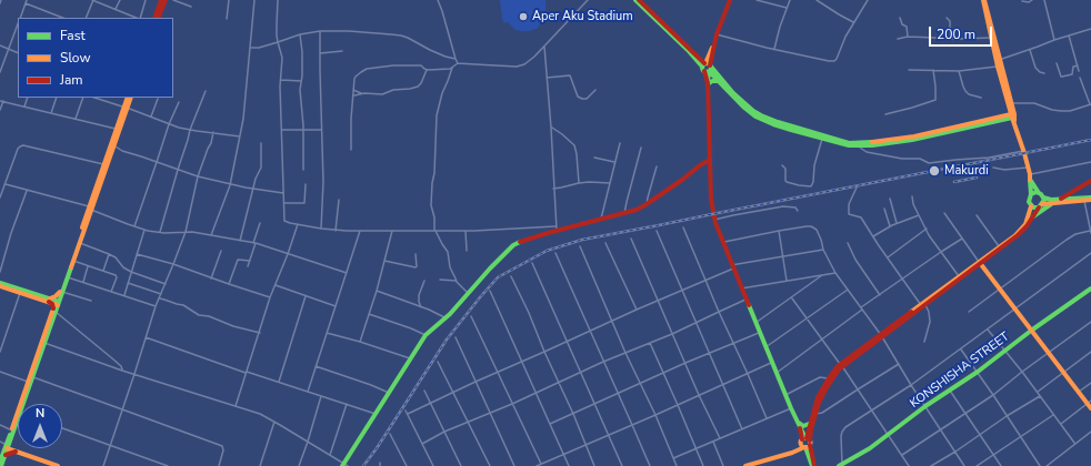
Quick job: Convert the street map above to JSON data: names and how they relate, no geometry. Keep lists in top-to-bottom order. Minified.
{"streets":{"street":["KONSHISHA STREET"]},"places":["Aper Aku Stadium","Makurdi"],"legend":["Fast","Slow","Jam"],"scale_bar":"200 m","north":"top"}
